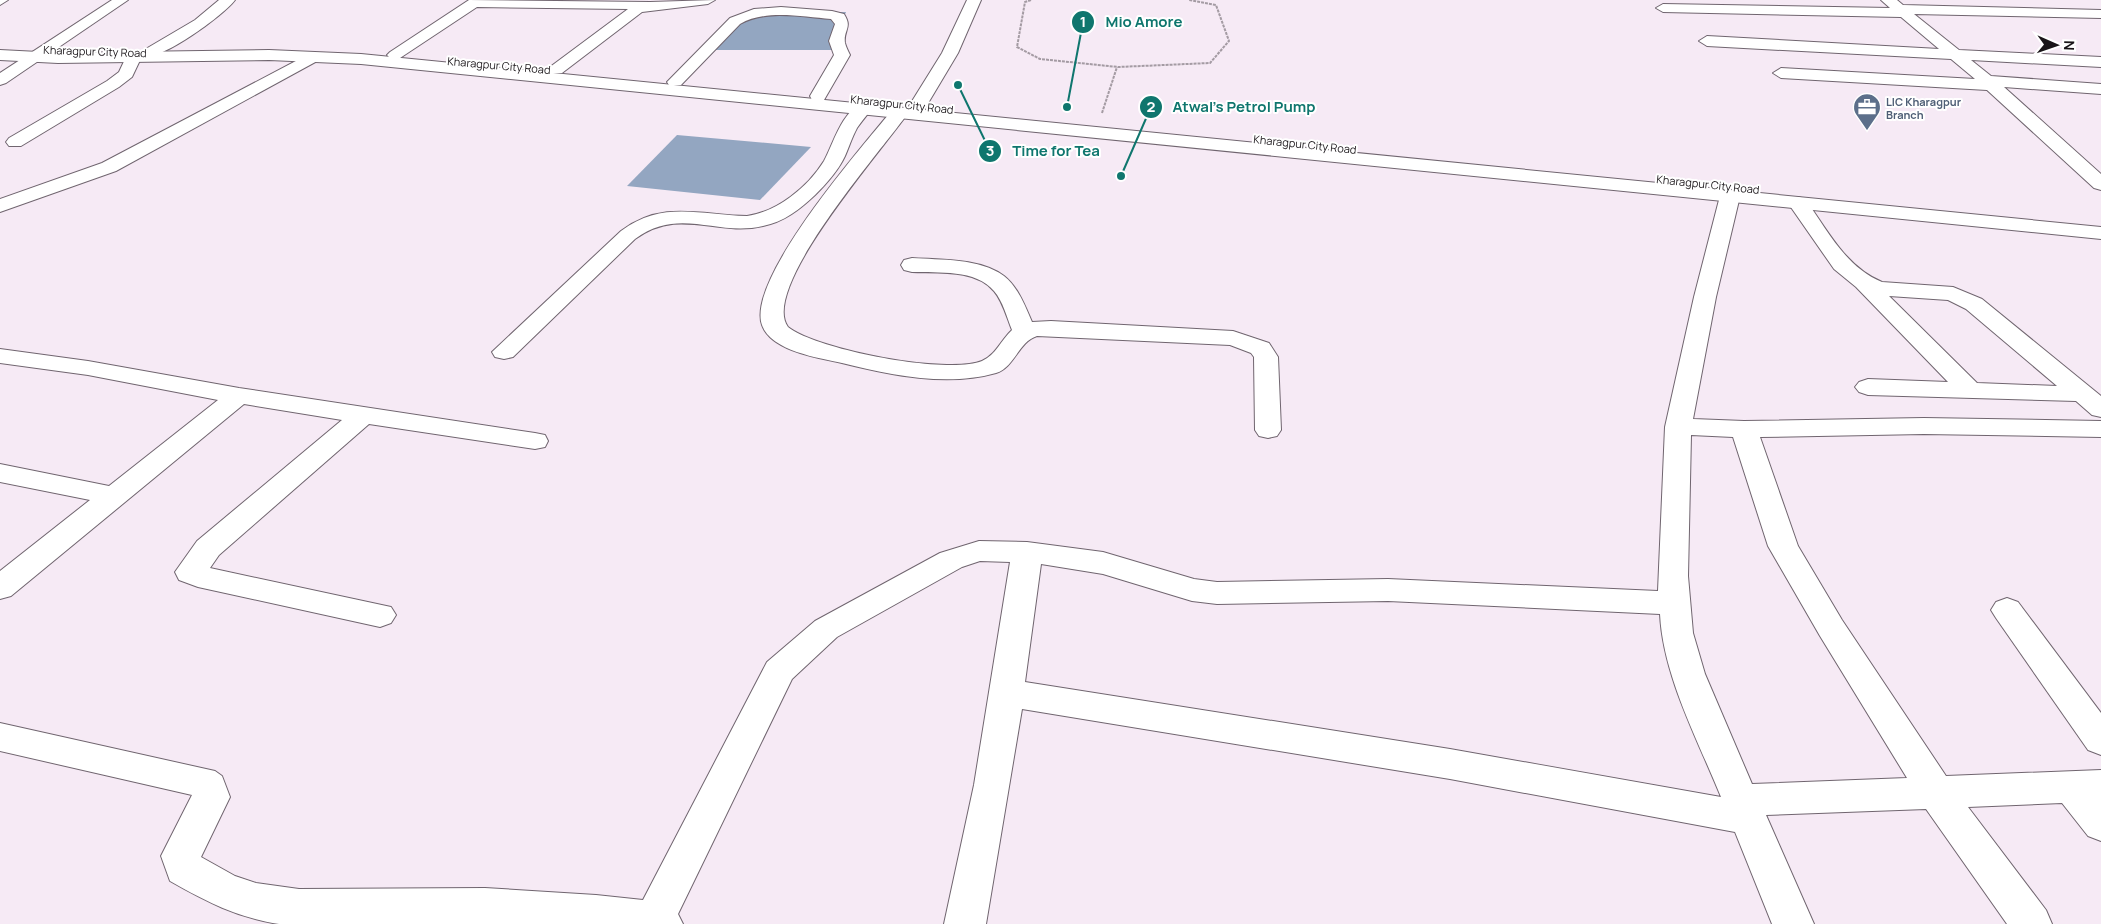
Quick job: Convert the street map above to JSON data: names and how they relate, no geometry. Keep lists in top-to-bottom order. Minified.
{"streets":{"street":["Kharagpur City Road"]},"places":{"other":["Time for Tea","Mio Amore","Atwal's Petrol Pump"],"office":["LIC Kharagpur Branch"]},"north":"right"}
